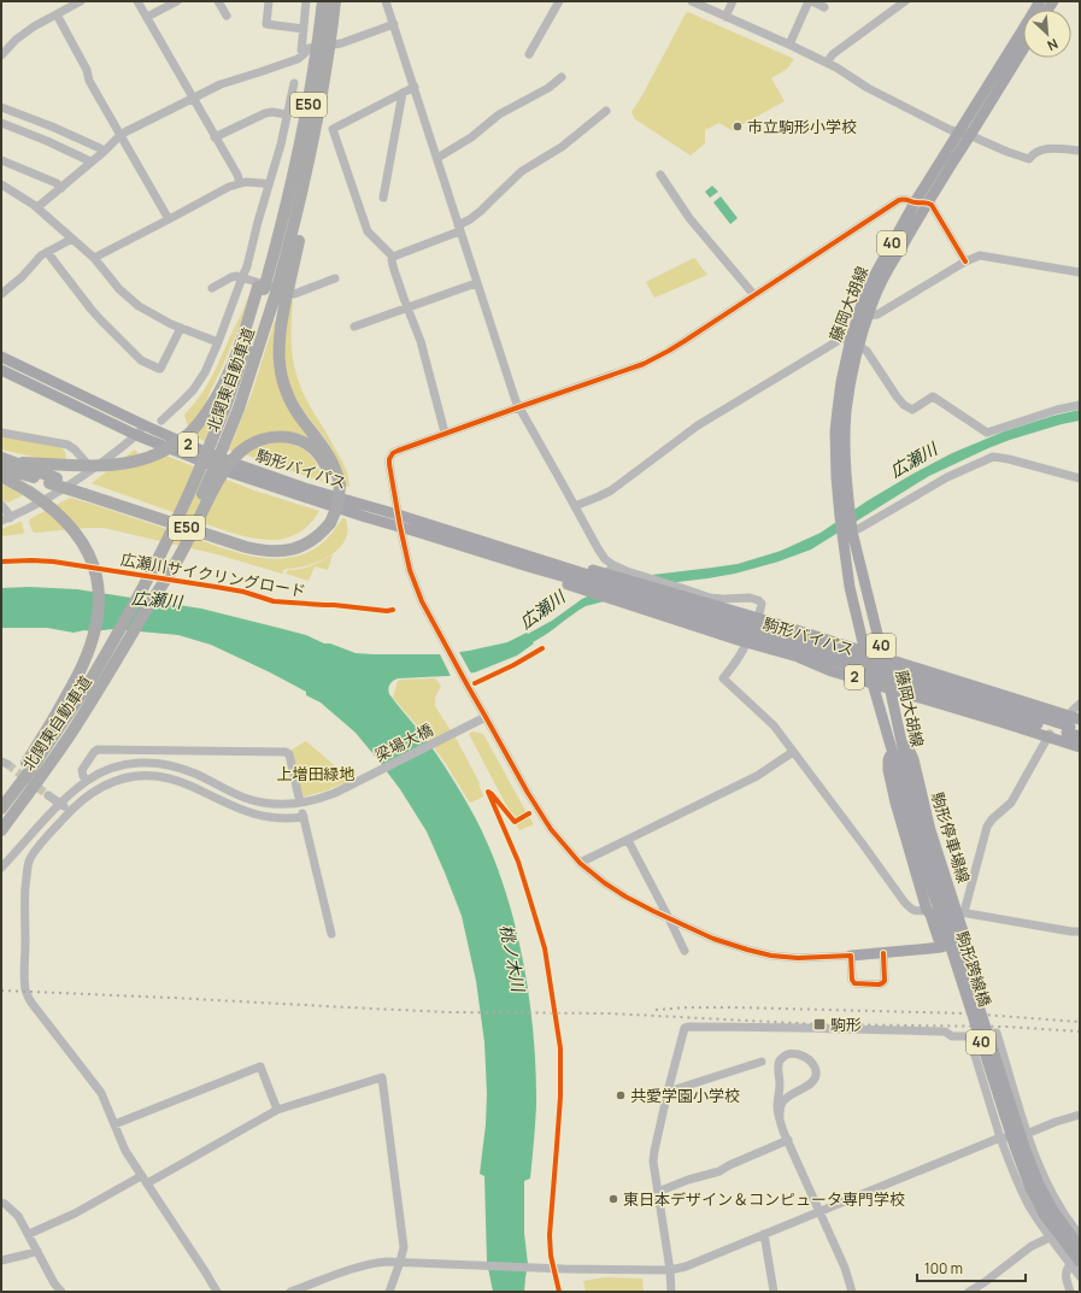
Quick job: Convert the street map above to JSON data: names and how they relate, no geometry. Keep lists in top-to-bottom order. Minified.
{"streets":{"highway":["E50","北関東自動車道"],"main road":["40","藤岡大胡線","2","駒形バイパス","駒形停車場線","駒形跨線橋"],"street":["梁場大橋"],"cycle path":["広瀬川サイクリングロード"]},"crossings":[["E50","北関東自動車道"],["40","駒形跨線橋"],["藤岡大胡線","2"],["藤岡大胡線","駒形停車場線"],["藤岡大胡線","駒形跨線橋"],["2","駒形バイパス"]],"water":["広瀬川","桃ノ木川"],"parks":["上増田緑地"],"places":{"other":["市立駒形小学校","共愛学園小学校","東日本デザイン＆コンピュータ専門学校"],"transit":["駒形"]},"scale_bar":"100 m","north":"bottom right"}
